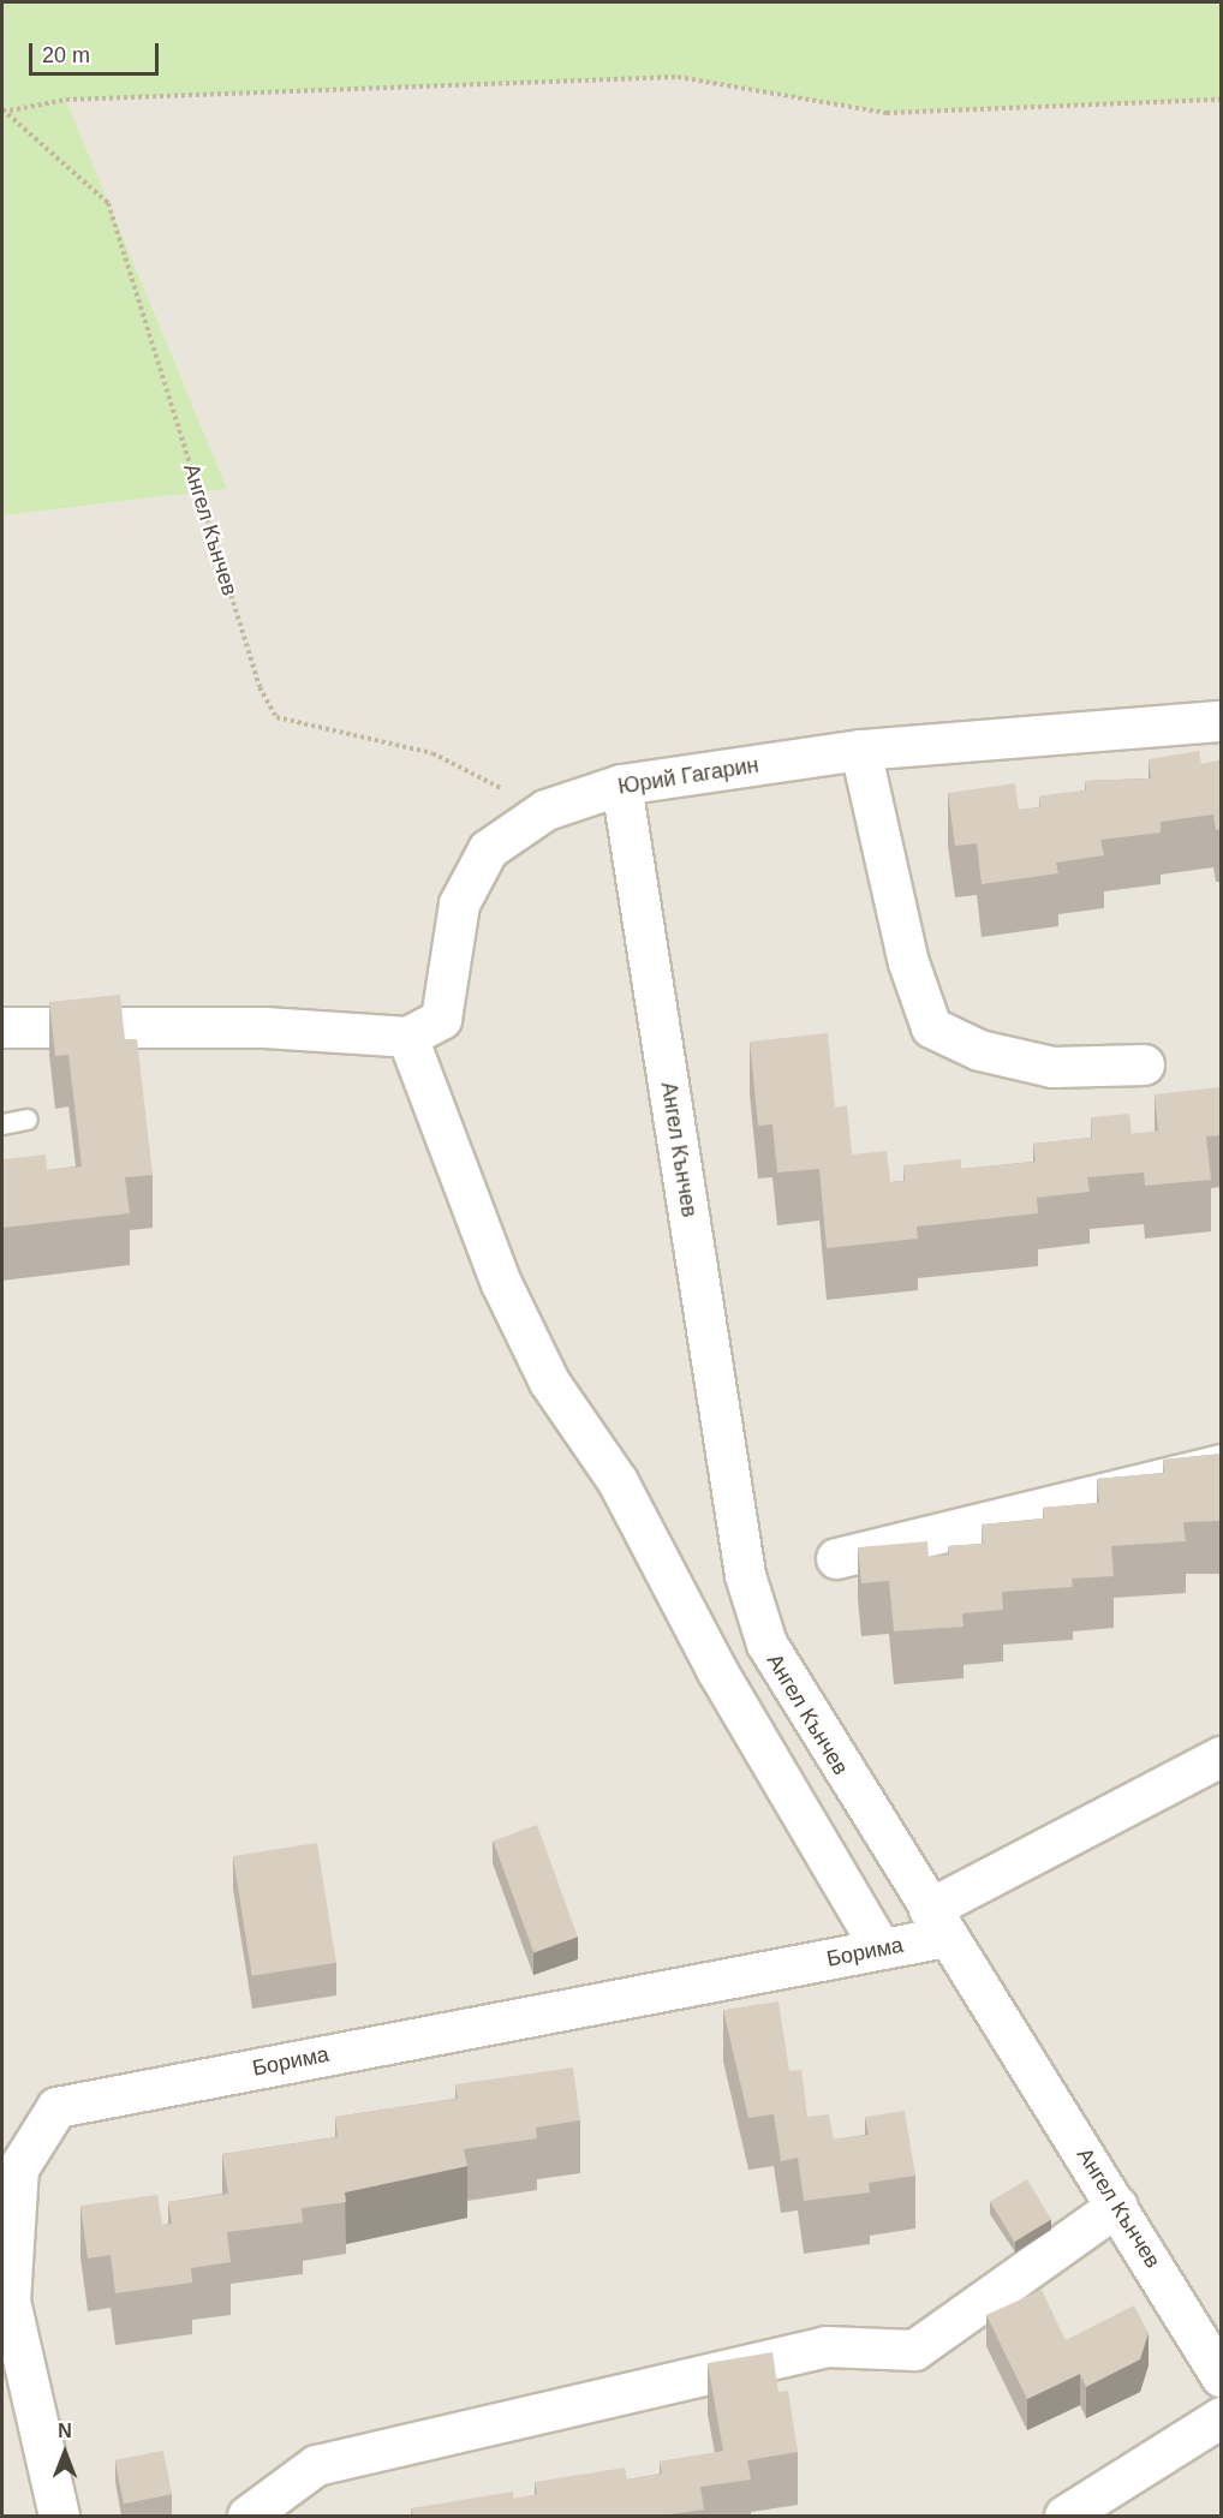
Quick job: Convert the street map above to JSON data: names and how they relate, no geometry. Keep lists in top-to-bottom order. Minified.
{"streets":{"street":["Ангел Кънчев","Юрий Гагарин","Борима"]},"crossings":[["Ангел Кънчев","Юрий Гагарин"],["Ангел Кънчев","Борима"]],"scale_bar":"20 m","north":"top"}
